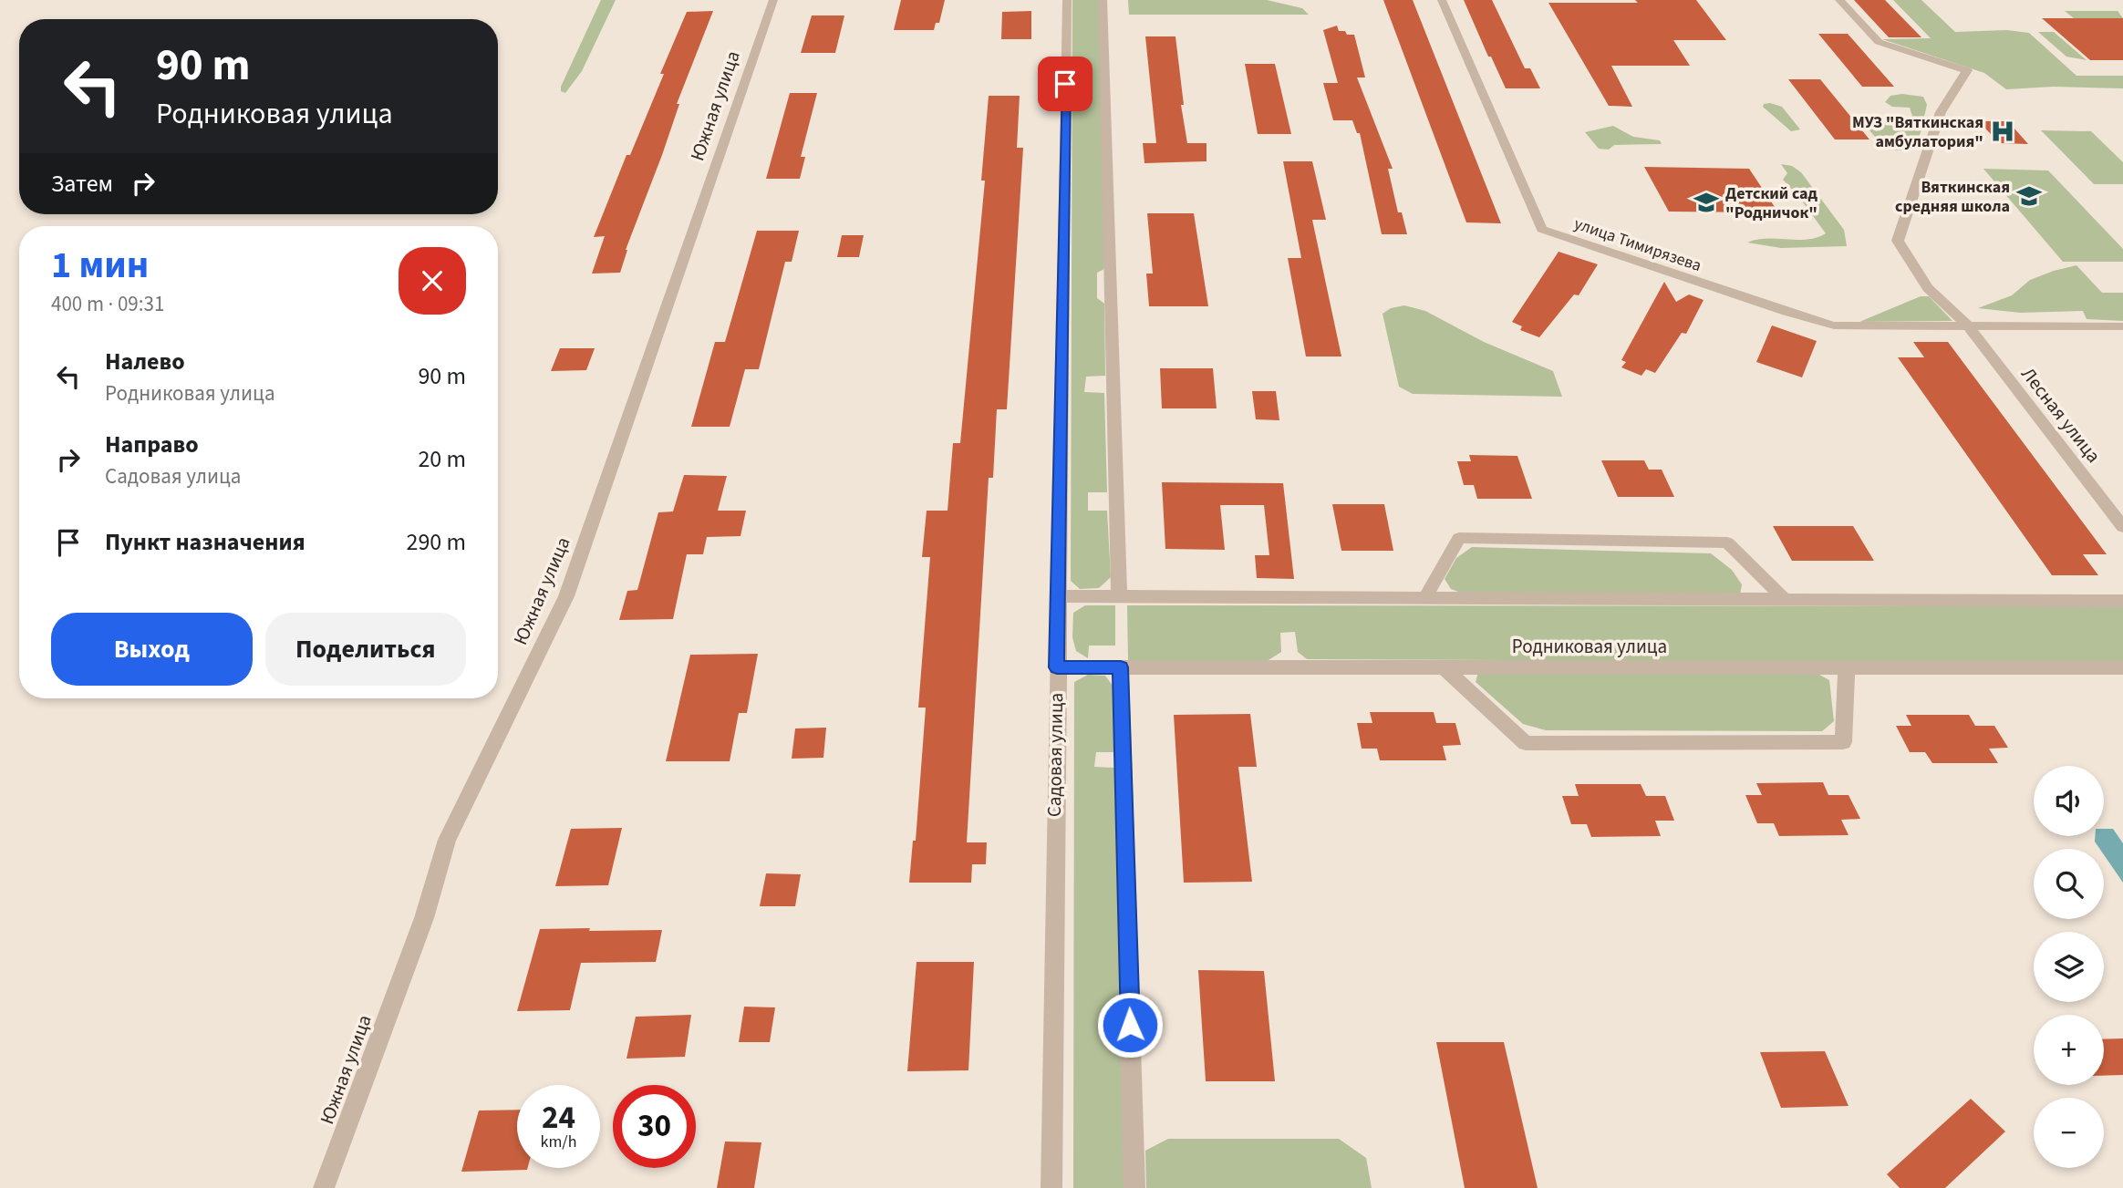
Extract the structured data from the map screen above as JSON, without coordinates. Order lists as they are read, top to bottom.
{
  "streets": {
    "street": [
      "Южная улица",
      "улица Тимирязева",
      "Лесная улица",
      "Родниковая улица",
      "Садовая улица"
    ]
  },
  "crossings": [
    ["улица Тимирязева", "Лесная улица"],
    ["Родниковая улица", "Садовая улица"]
  ],
  "places": {
    "hospital": ["МУЗ \"Вяткинская амбулатория\""],
    "school or university": ["Вяткинская средняя школа", "Детский сад \"Родничок\""]
  },
  "page": {
    "turn": ["90 m", "Родниковая улица"],
    "then": "Затем",
    "heading": ["1 мин", "400 m · 09:31"],
    "list": [
      {
        "name": "Налево",
        "note": "Родниковая улица",
        "value": "90 m"
      },
      {
        "name": "Направо",
        "note": "Садовая улица",
        "value": "20 m"
      },
      {
        "name": "Пункт назначения",
        "value": "290 m"
      }
    ],
    "buttons": ["Выход", "Поделиться"],
    "map_buttons": ["+", "−"],
    "speed": "24 km/h",
    "limit": "30"
  }
}
